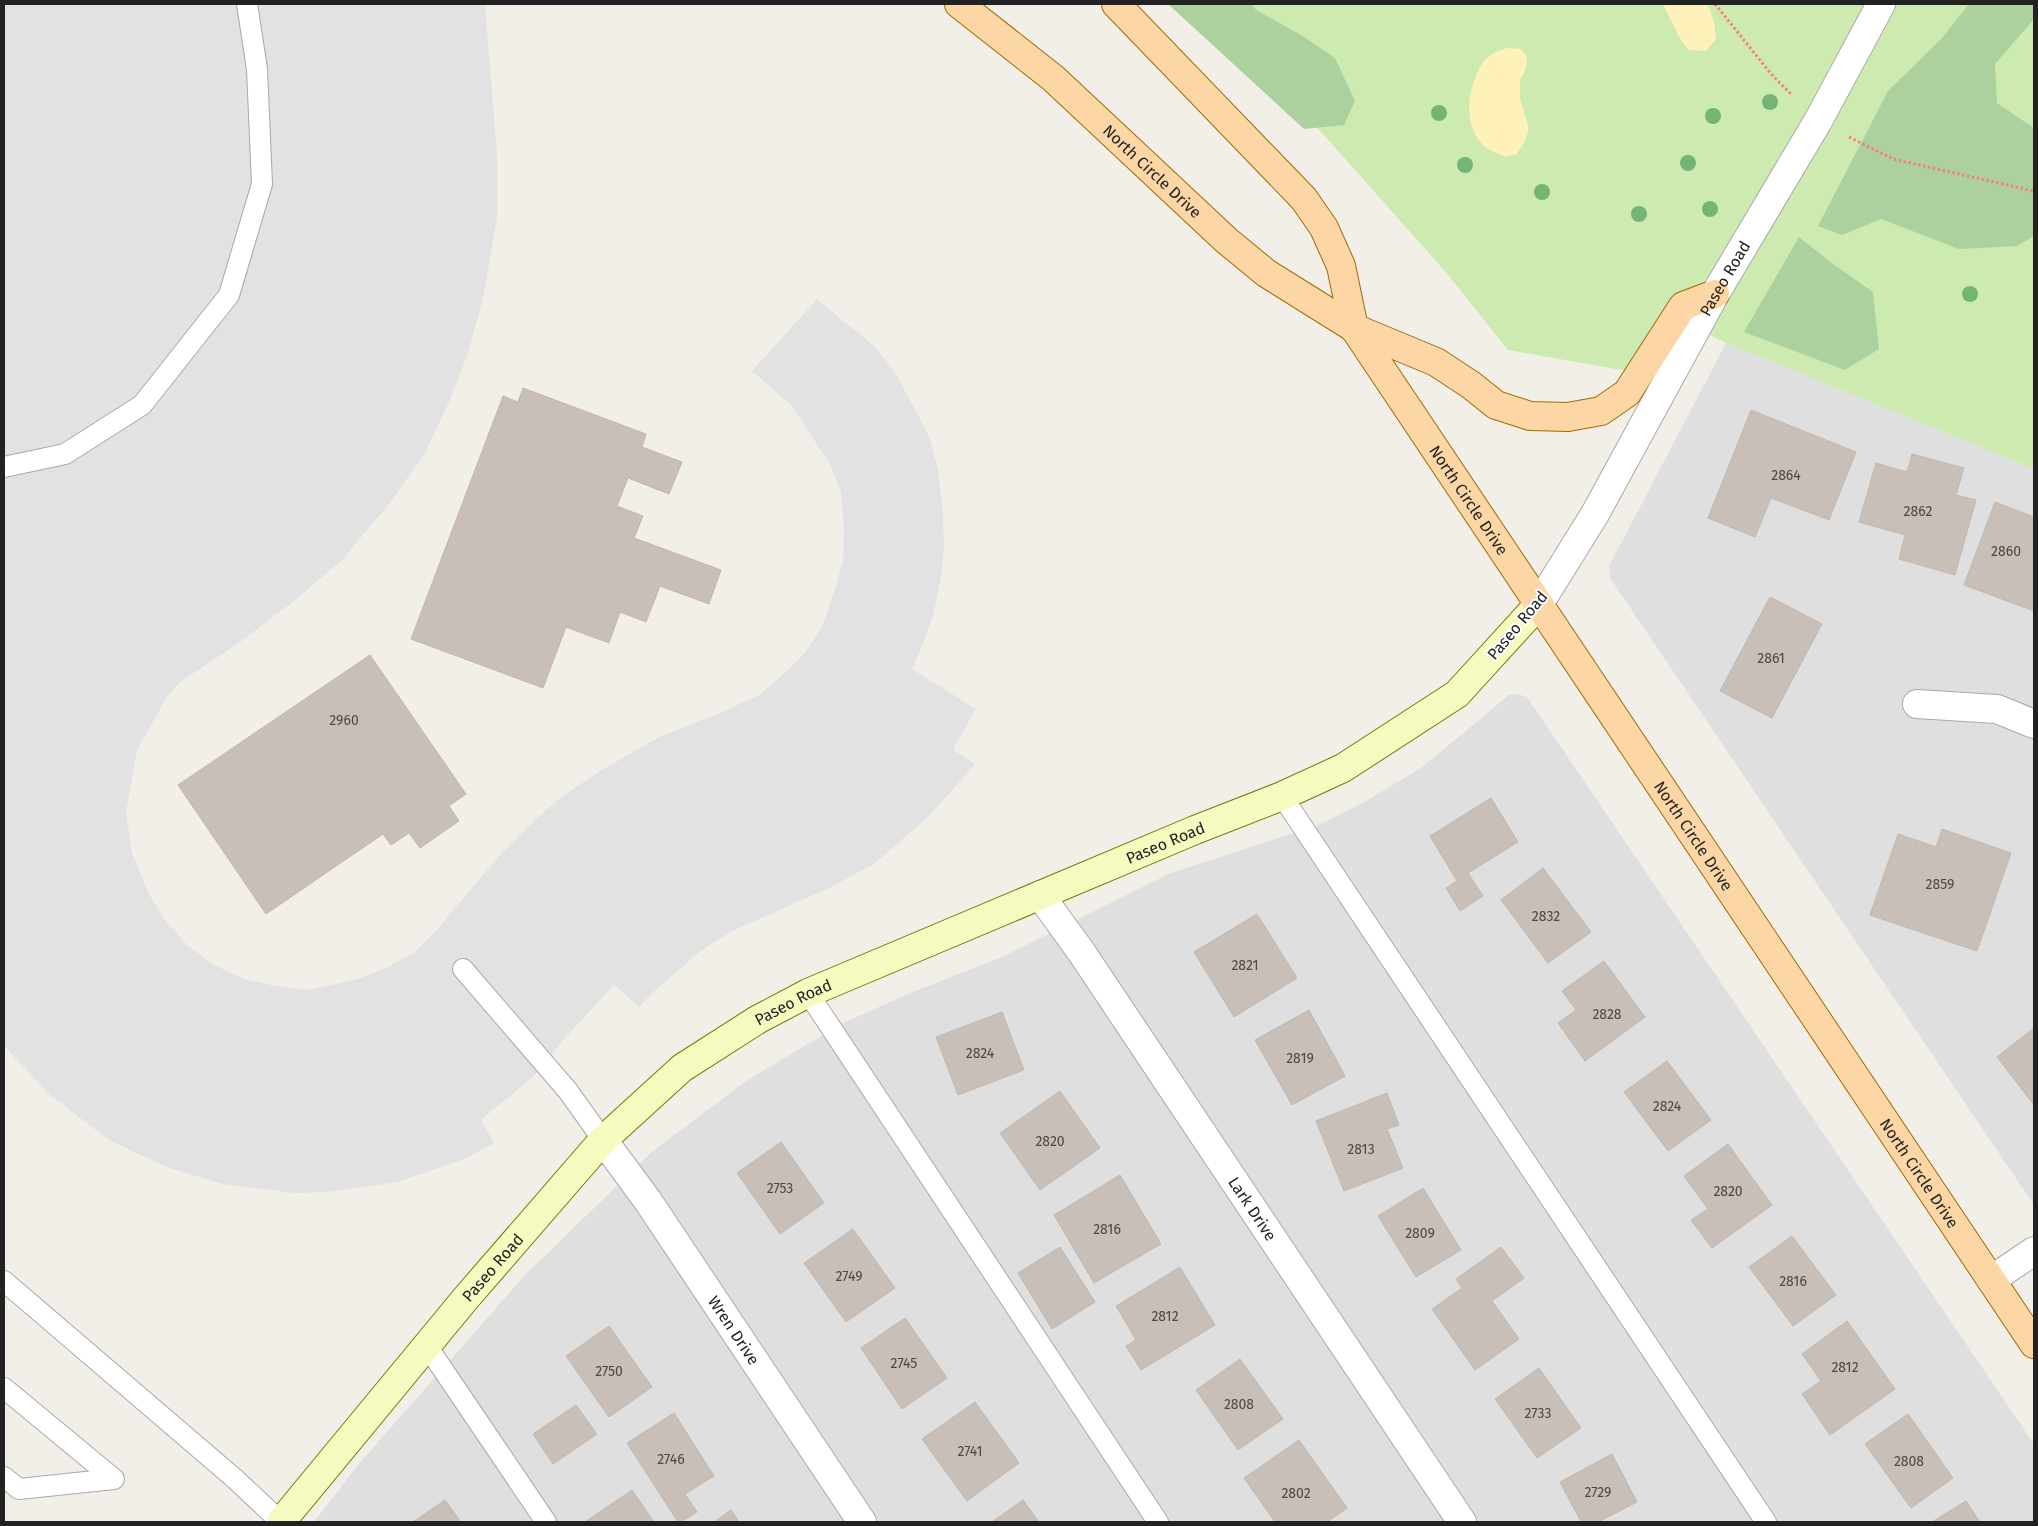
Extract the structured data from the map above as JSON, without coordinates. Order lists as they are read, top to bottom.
{
  "streets": {
    "main road": ["North Circle Drive"],
    "street": ["Paseo Road", "Lark Drive", "Wren Drive"]
  },
  "crossings": [
    ["North Circle Drive", "Paseo Road"],
    ["Paseo Road", "Lark Drive"],
    ["Paseo Road", "Wren Drive"]
  ],
  "house_numbers": [
    "2864",
    "2862",
    "2860",
    "2861",
    "2960",
    "2859",
    "2832",
    "2821",
    "2828",
    "2824",
    "2819",
    "2824",
    "2820",
    "2813",
    "2753",
    "2820",
    "2816",
    "2809",
    "2749",
    "2816",
    "2812",
    "2745",
    "2812",
    "2750",
    "2808",
    "2733",
    "2741",
    "2746",
    "2808",
    "2729",
    "2802"
  ]
}
